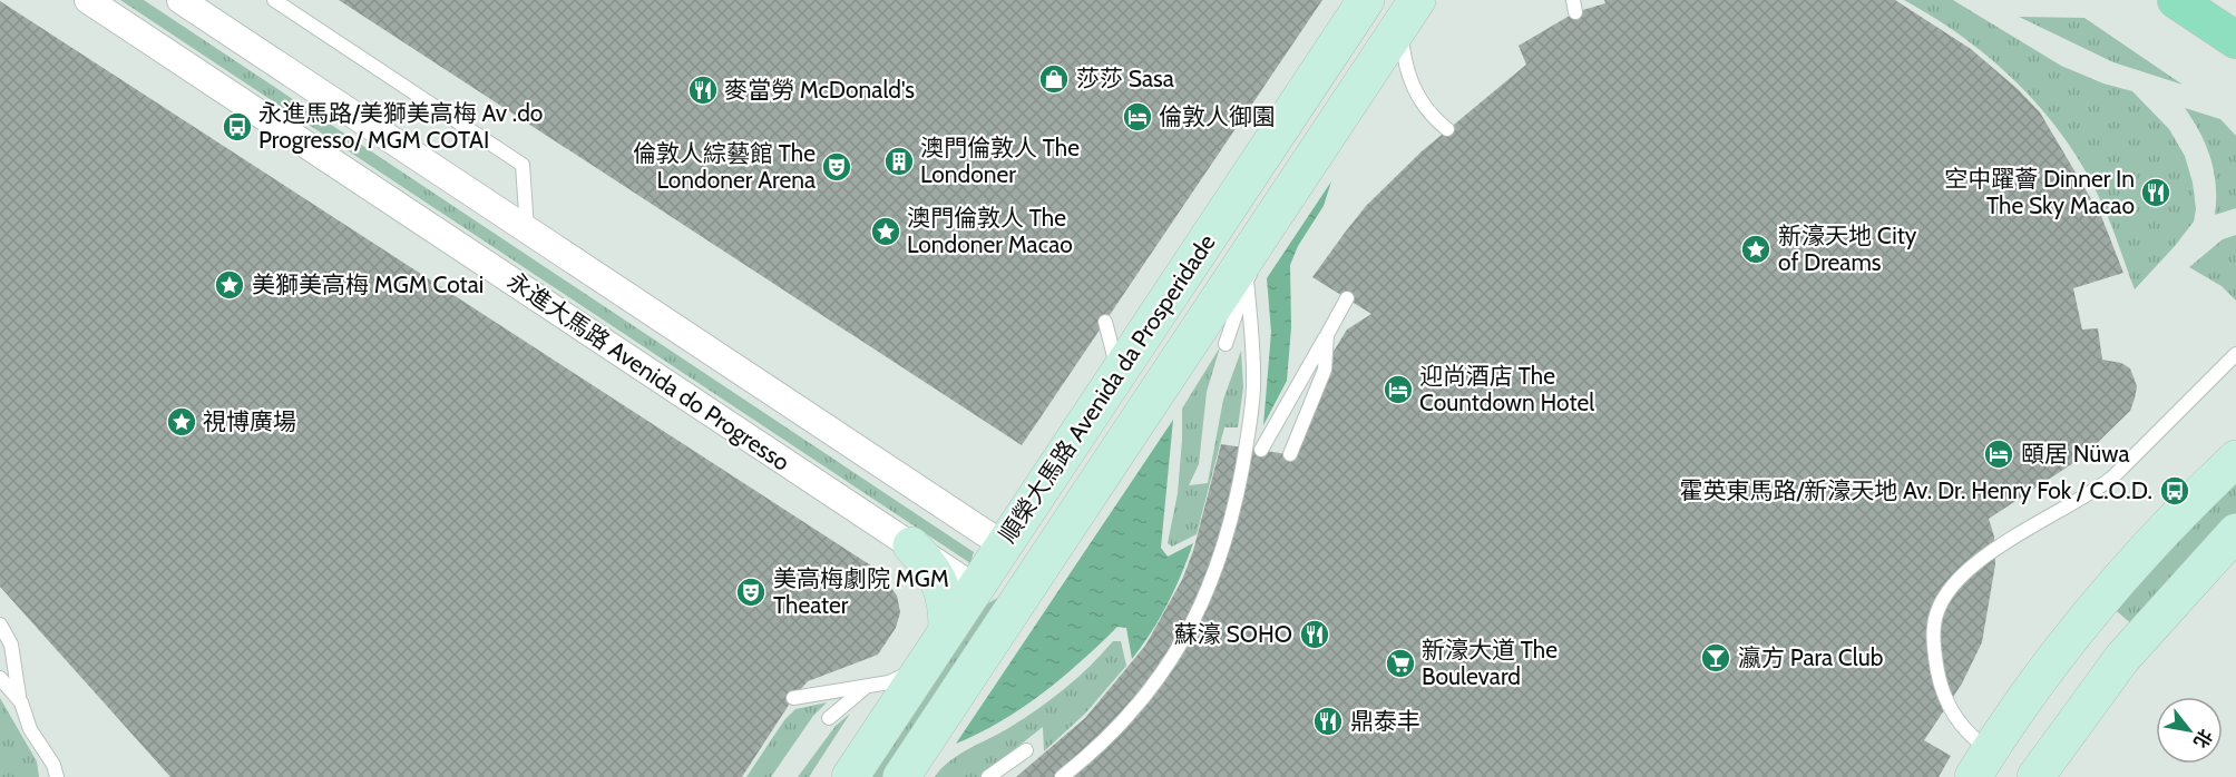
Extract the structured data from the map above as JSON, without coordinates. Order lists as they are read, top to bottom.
{
  "streets": {
    "street": ["永進大馬路 Avenida do Progresso", "順榮大馬路 Avenida da Prosperidade"]
  },
  "crossings": [
    ["永進大馬路 Avenida do Progresso", "順榮大馬路 Avenida da Prosperidade"]
  ],
  "places": {
    "shop": ["莎莎 Sasa"],
    "restaurant": [
      "麥當勞 McDonald's",
      "空中躍薈 Dinner In The Sky Macao",
      "蘇濠 SOHO",
      "鼎泰丰"
    ],
    "hotel": ["倫敦人御園", "迎尚酒店 The Countdown Hotel", "頤居 Nüwa"],
    "bus stop": ["永進馬路/美獅美高梅 Av .do Progresso/ MGM COTAI", "霍英東馬路/新濠天地 Av. Dr. Henry Fok / C.O.D."],
    "building": ["澳門倫敦人 The Londoner"],
    "theatre": ["倫敦人綜藝館 The Londoner Arena", "美高梅劇院 MGM Theater"],
    "place": [
      "澳門倫敦人 The Londoner Macao",
      "新濠天地 City of Dreams",
      "美獅美高梅 MGM Cotai",
      "視博廣場"
    ],
    "bar": ["瀛方 Para Club"],
    "supermarket": ["新濠大道 The Boulevard"]
  },
  "north": "bottom right"
}
